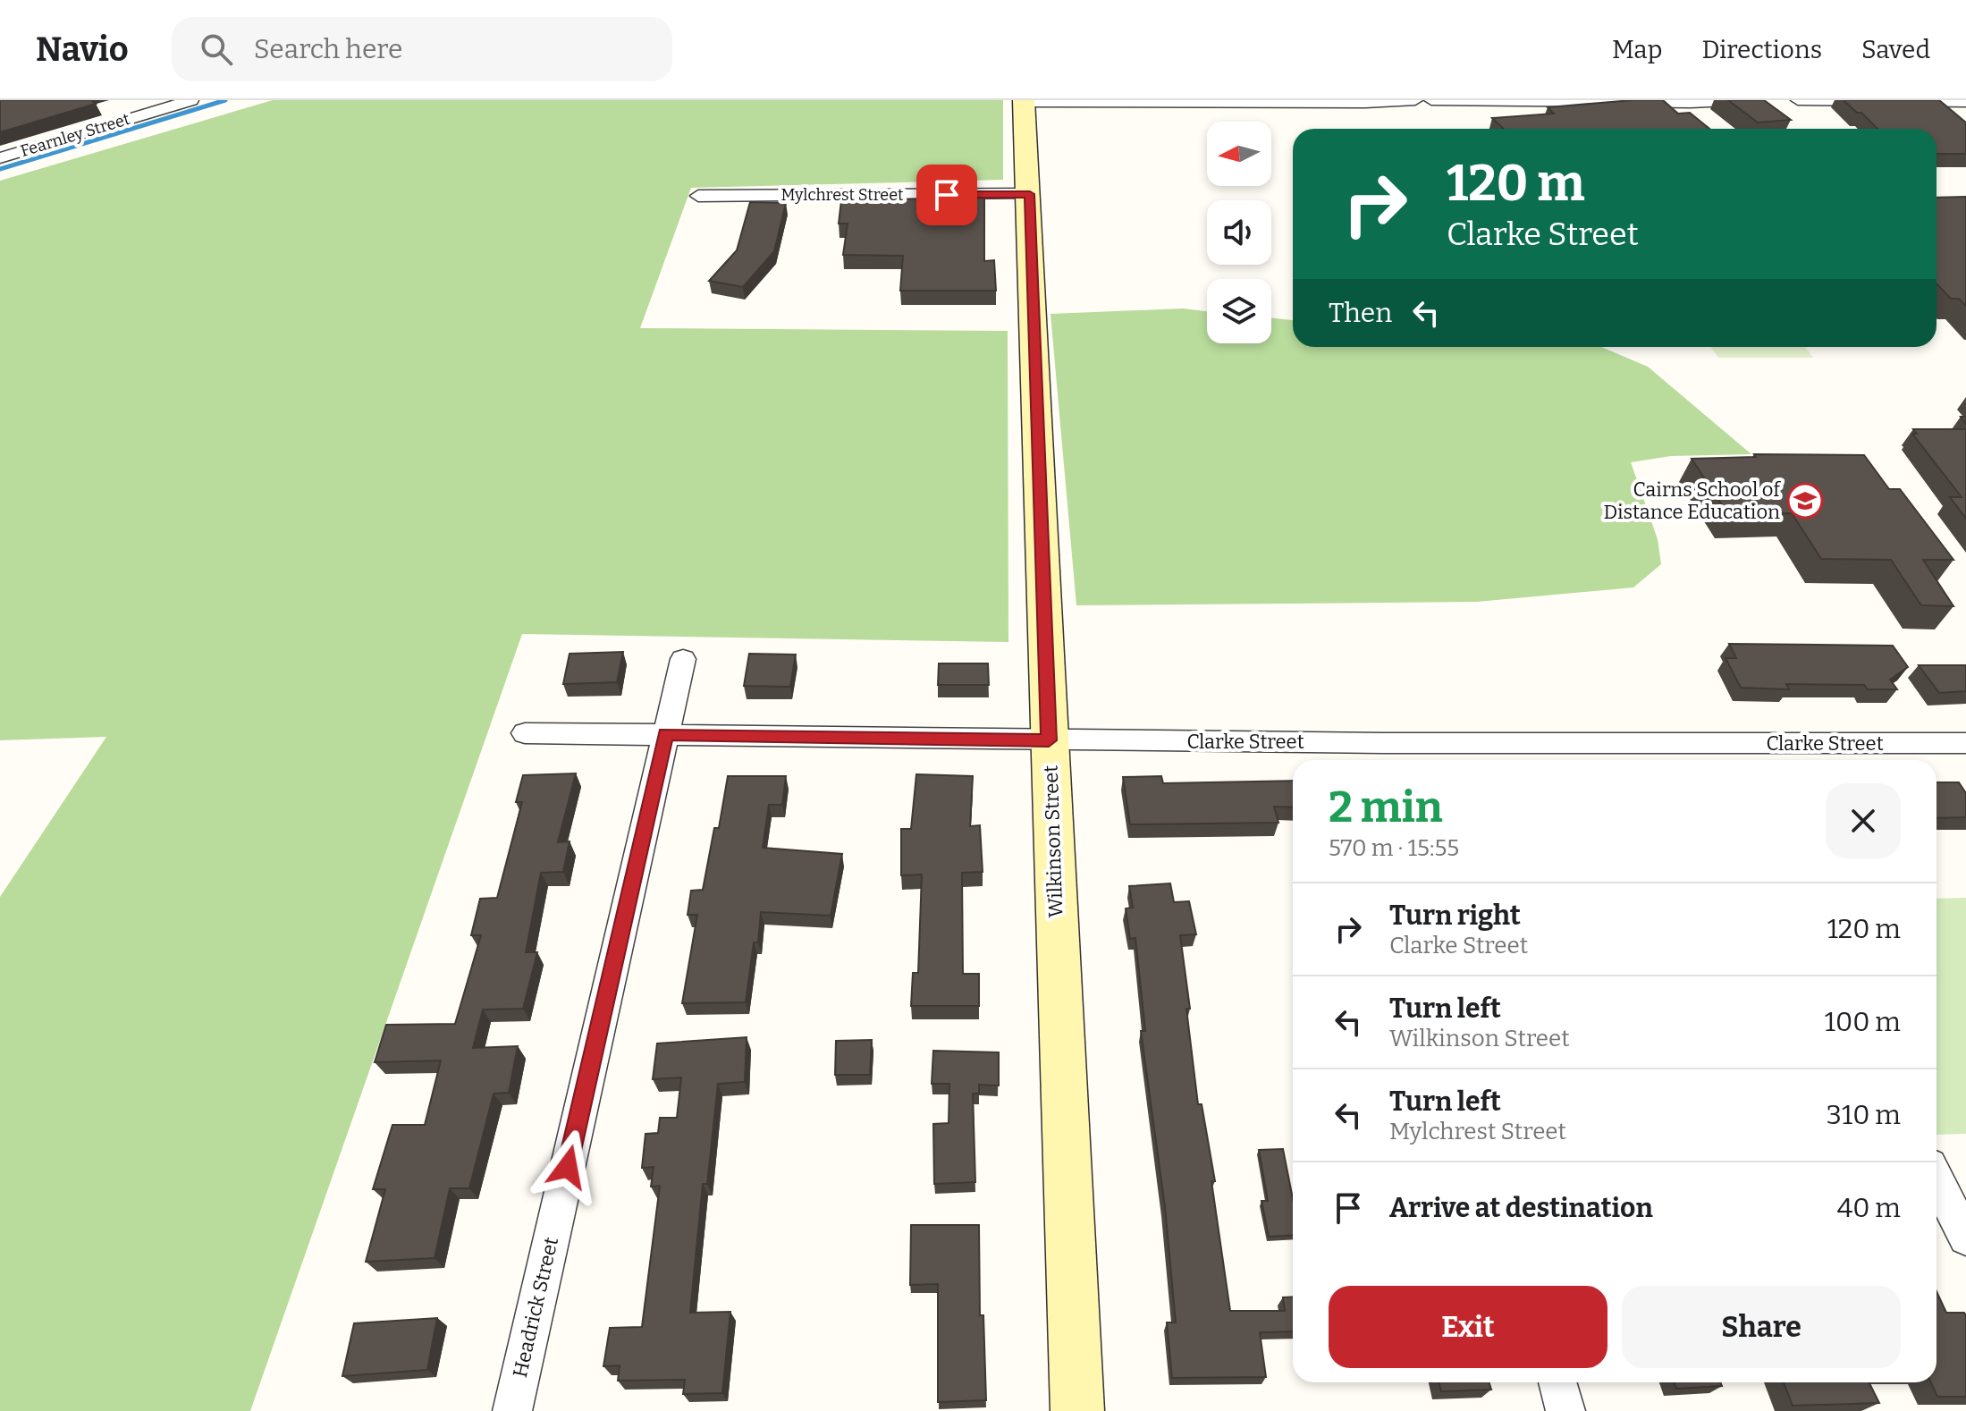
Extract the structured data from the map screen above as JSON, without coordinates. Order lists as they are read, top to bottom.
{
  "streets": {
    "street": [
      "Fearnley Street",
      "Mylchrest Street",
      "Clarke Street",
      "Wilkinson Street",
      "Headrick Street"
    ]
  },
  "crossings": [
    ["Mylchrest Street", "Wilkinson Street"],
    ["Clarke Street", "Wilkinson Street"],
    ["Clarke Street", "Headrick Street"]
  ],
  "places": {
    "school or university": ["Cairns School of Distance Education"]
  },
  "north": "left",
  "page": {
    "header": "Navio",
    "search": "Search here",
    "nav": ["Map", "Directions", "Saved"],
    "turn": ["120 m", "Clarke Street"],
    "then": "Then",
    "heading": ["2 min", "570 m · 15:55"],
    "list": [
      {
        "name": "Turn right",
        "note": "Clarke Street",
        "value": "120 m"
      },
      {
        "name": "Turn left",
        "note": "Wilkinson Street",
        "value": "100 m"
      },
      {
        "name": "Turn left",
        "note": "Mylchrest Street",
        "value": "310 m"
      },
      {
        "name": "Arrive at destination",
        "value": "40 m"
      }
    ],
    "buttons": ["Exit", "Share"]
  }
}
